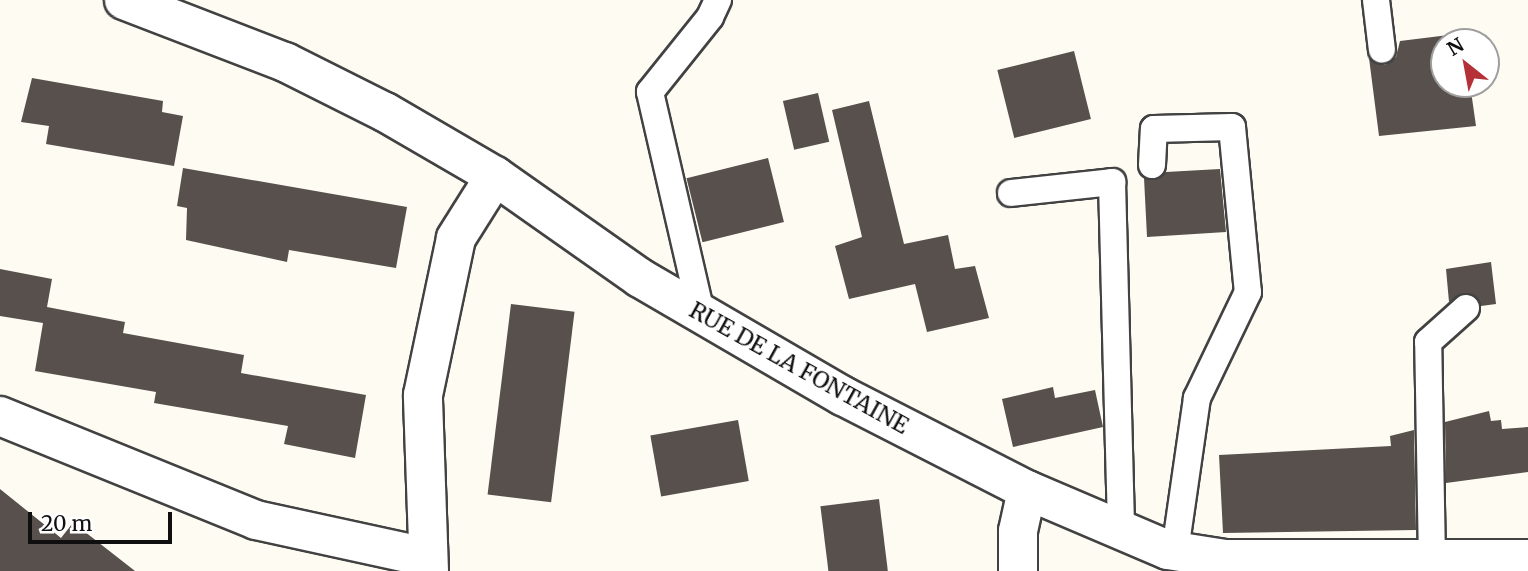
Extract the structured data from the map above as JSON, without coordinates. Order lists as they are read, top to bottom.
{
  "streets": {
    "street": ["RUE DE LA FONTAINE"]
  },
  "scale_bar": "20 m",
  "north": "top left"
}
